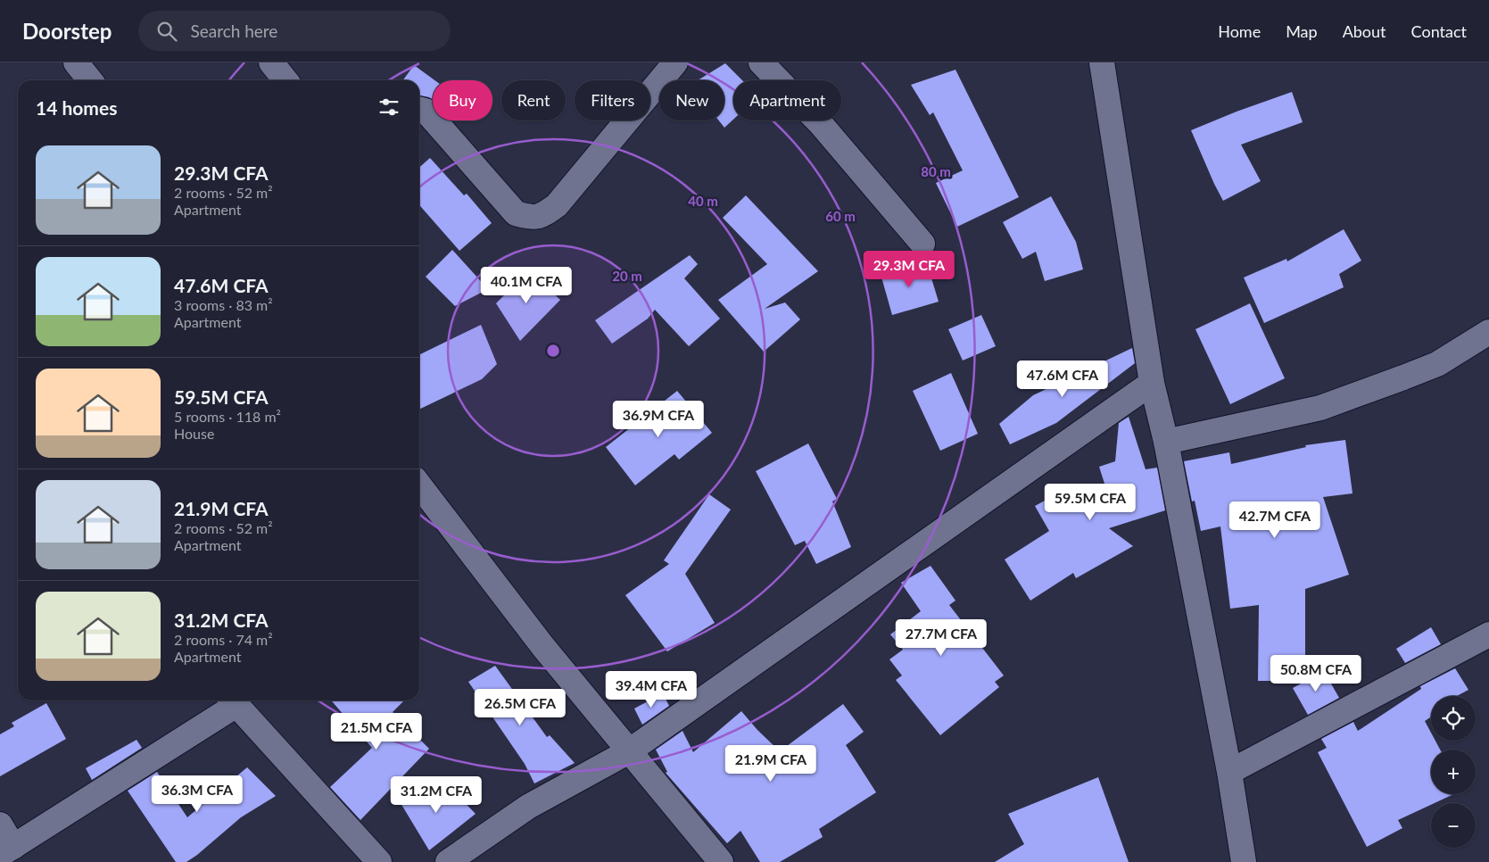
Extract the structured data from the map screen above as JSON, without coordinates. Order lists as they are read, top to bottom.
{
  "page": {
    "header": "Doorstep",
    "search": "Search here",
    "nav": [
      "Home",
      "Map",
      "About",
      "Contact"
    ],
    "chip": [
      "Buy",
      "Rent",
      "Filters",
      "New",
      "Apartment"
    ],
    "heading": "14 homes",
    "list": [
      {
        "name": "29.3M CFA",
        "note": "2 rooms · 52 m² · Apartment"
      },
      {
        "name": "47.6M CFA",
        "note": "3 rooms · 83 m² · Apartment"
      },
      {
        "name": "59.5M CFA",
        "note": "5 rooms · 118 m² · House"
      },
      {
        "name": "21.9M CFA",
        "note": "2 rooms · 52 m² · Apartment"
      },
      {
        "name": "31.2M CFA",
        "note": "2 rooms · 74 m² · Apartment"
      }
    ],
    "price": [
      "29.3M CFA",
      "40.1M CFA",
      "47.6M CFA",
      "36.9M CFA",
      "59.5M CFA",
      "42.7M CFA",
      "27.7M CFA",
      "50.8M CFA",
      "39.4M CFA",
      "26.5M CFA",
      "21.5M CFA",
      "21.9M CFA",
      "36.3M CFA",
      "31.2M CFA"
    ],
    "map_buttons": ["+", "−"]
  },
  "rings": [
    "80 m",
    "40 m",
    "60 m",
    "20 m"
  ]
}
